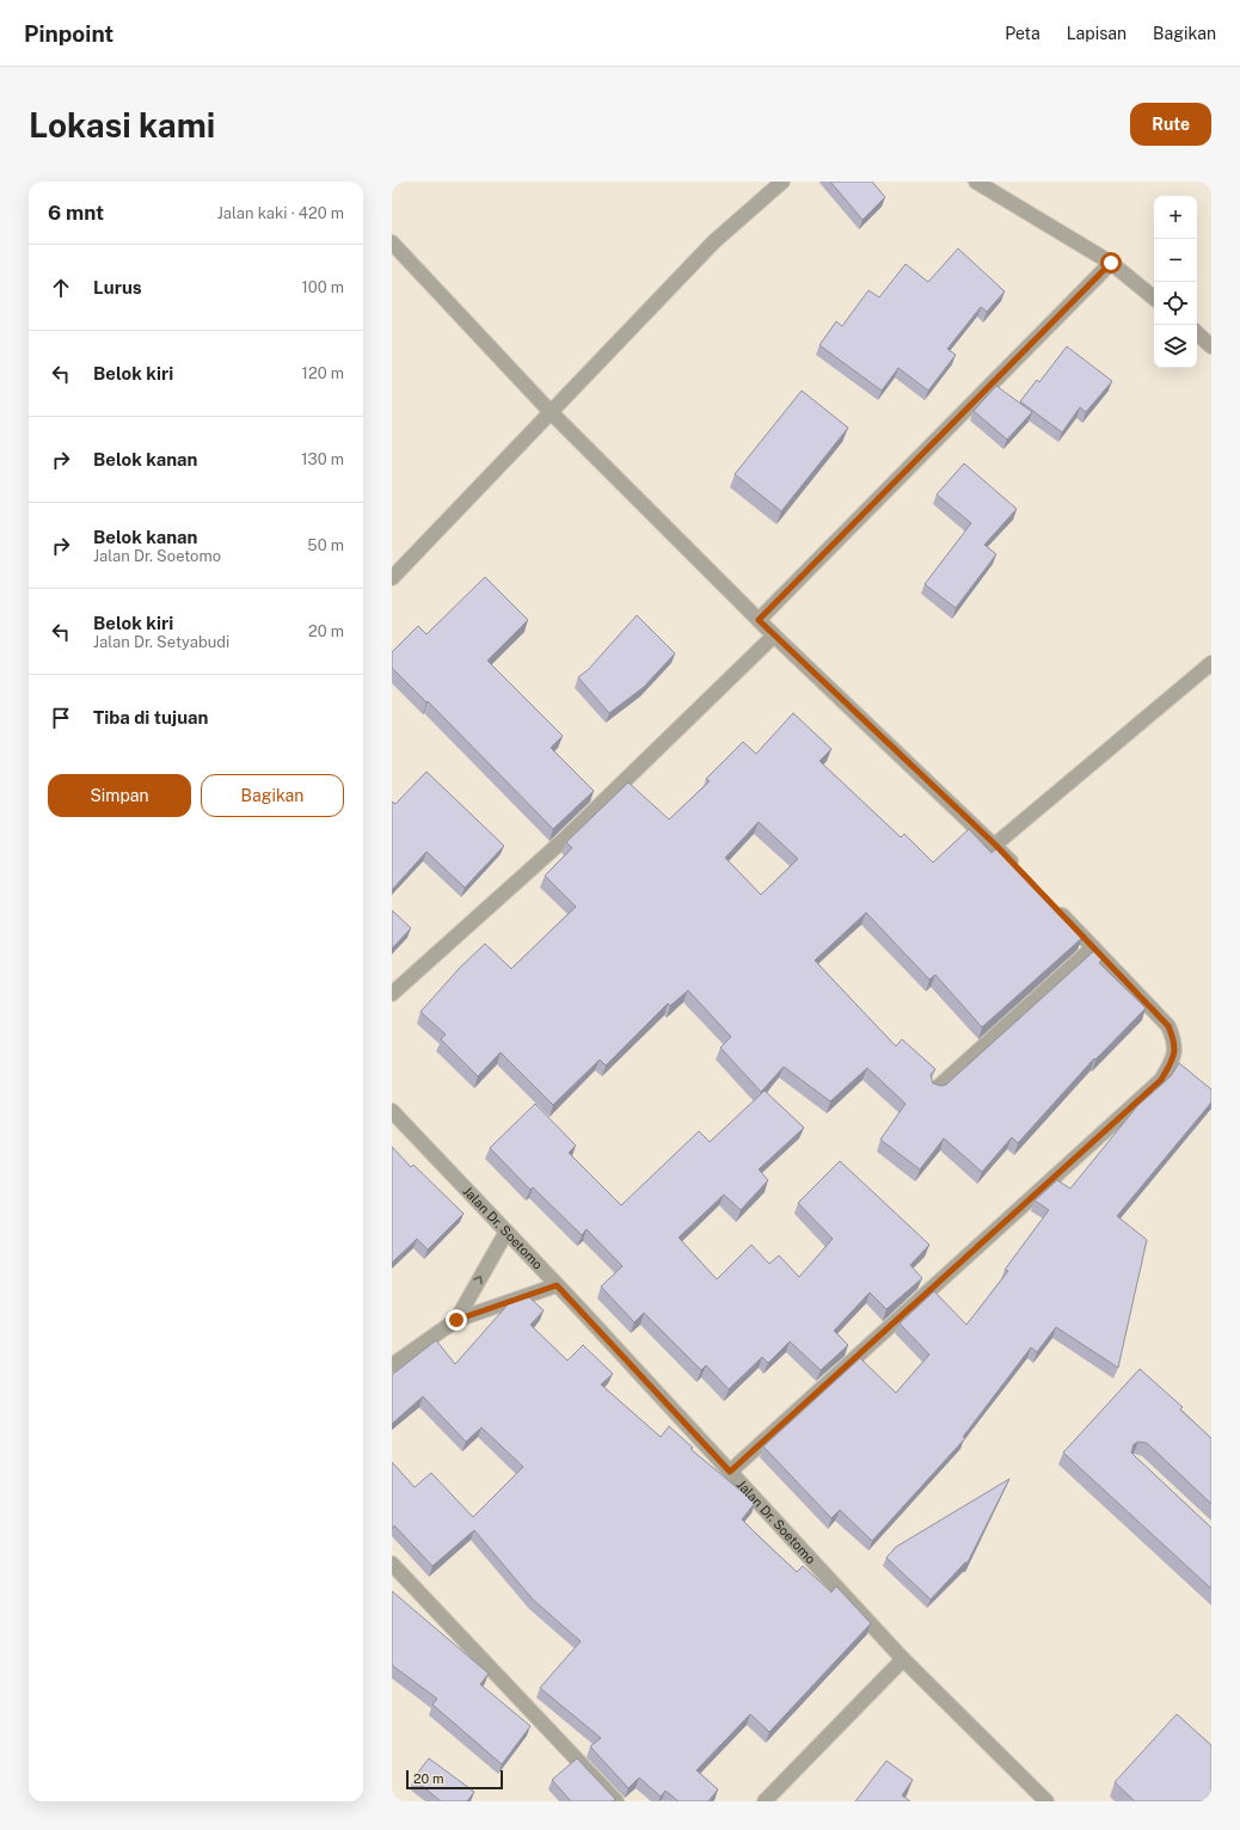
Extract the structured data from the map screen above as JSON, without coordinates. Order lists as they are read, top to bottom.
{
  "streets": {
    "street": ["Jalan Dr. Soetomo"]
  },
  "scale_bar": "20 m",
  "page": {
    "header": "Pinpoint",
    "nav": ["Peta", "Lapisan", "Bagikan"],
    "buttons": [
      "Rute",
      ["Simpan", "Bagikan"]
    ],
    "title": "Lokasi kami",
    "heading": ["6 mnt", "Jalan kaki · 420 m"],
    "map_buttons": ["+", "−"],
    "list": [
      ["Lurus", "100 m"],
      ["Belok kiri", "120 m"],
      ["Belok kanan", "130 m"],
      ["Belok kanan", "Jalan Dr. Soetomo", "50 m"],
      ["Belok kiri", "Jalan Dr. Setyabudi", "20 m"],
      "Tiba di tujuan"
    ],
    "scale": "20 m"
  }
}
